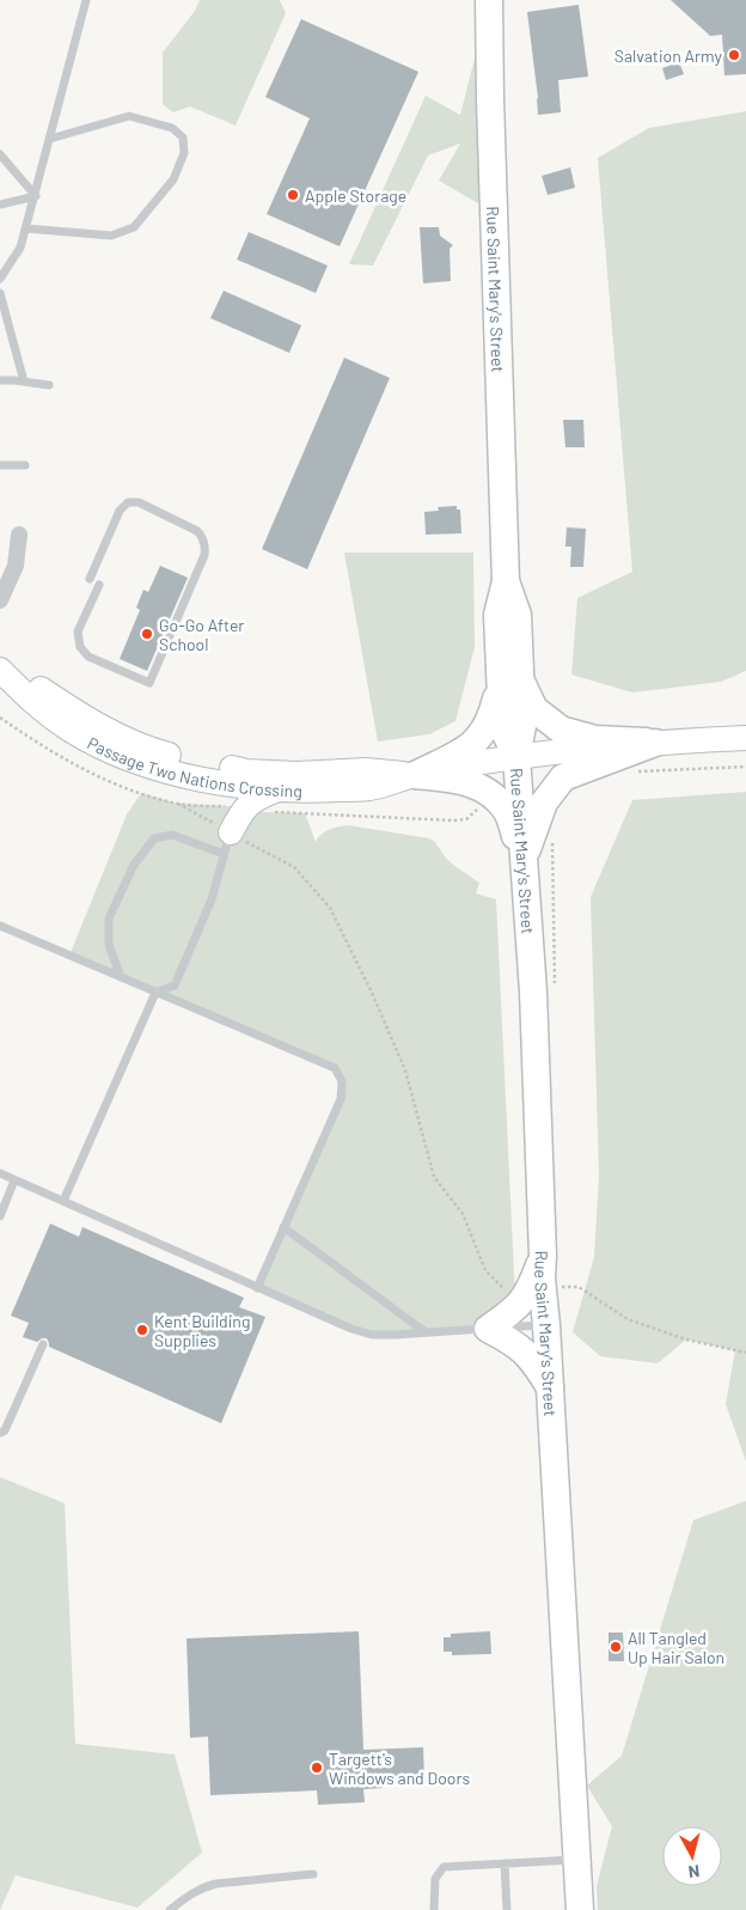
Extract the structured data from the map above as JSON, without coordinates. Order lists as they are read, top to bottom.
{
  "streets": {
    "main road": ["Rue Saint Mary's Street", "Passage Two Nations Crossing"]
  },
  "crossings": [
    ["Rue Saint Mary's Street", "Passage Two Nations Crossing"]
  ],
  "places": [
    "Salvation Army",
    "Apple Storage",
    "Go-Go After School",
    "Kent Building Supplies",
    "All Tangled Up Hair Salon",
    "Targett's Windows and Doors"
  ],
  "north": "bottom"
}
